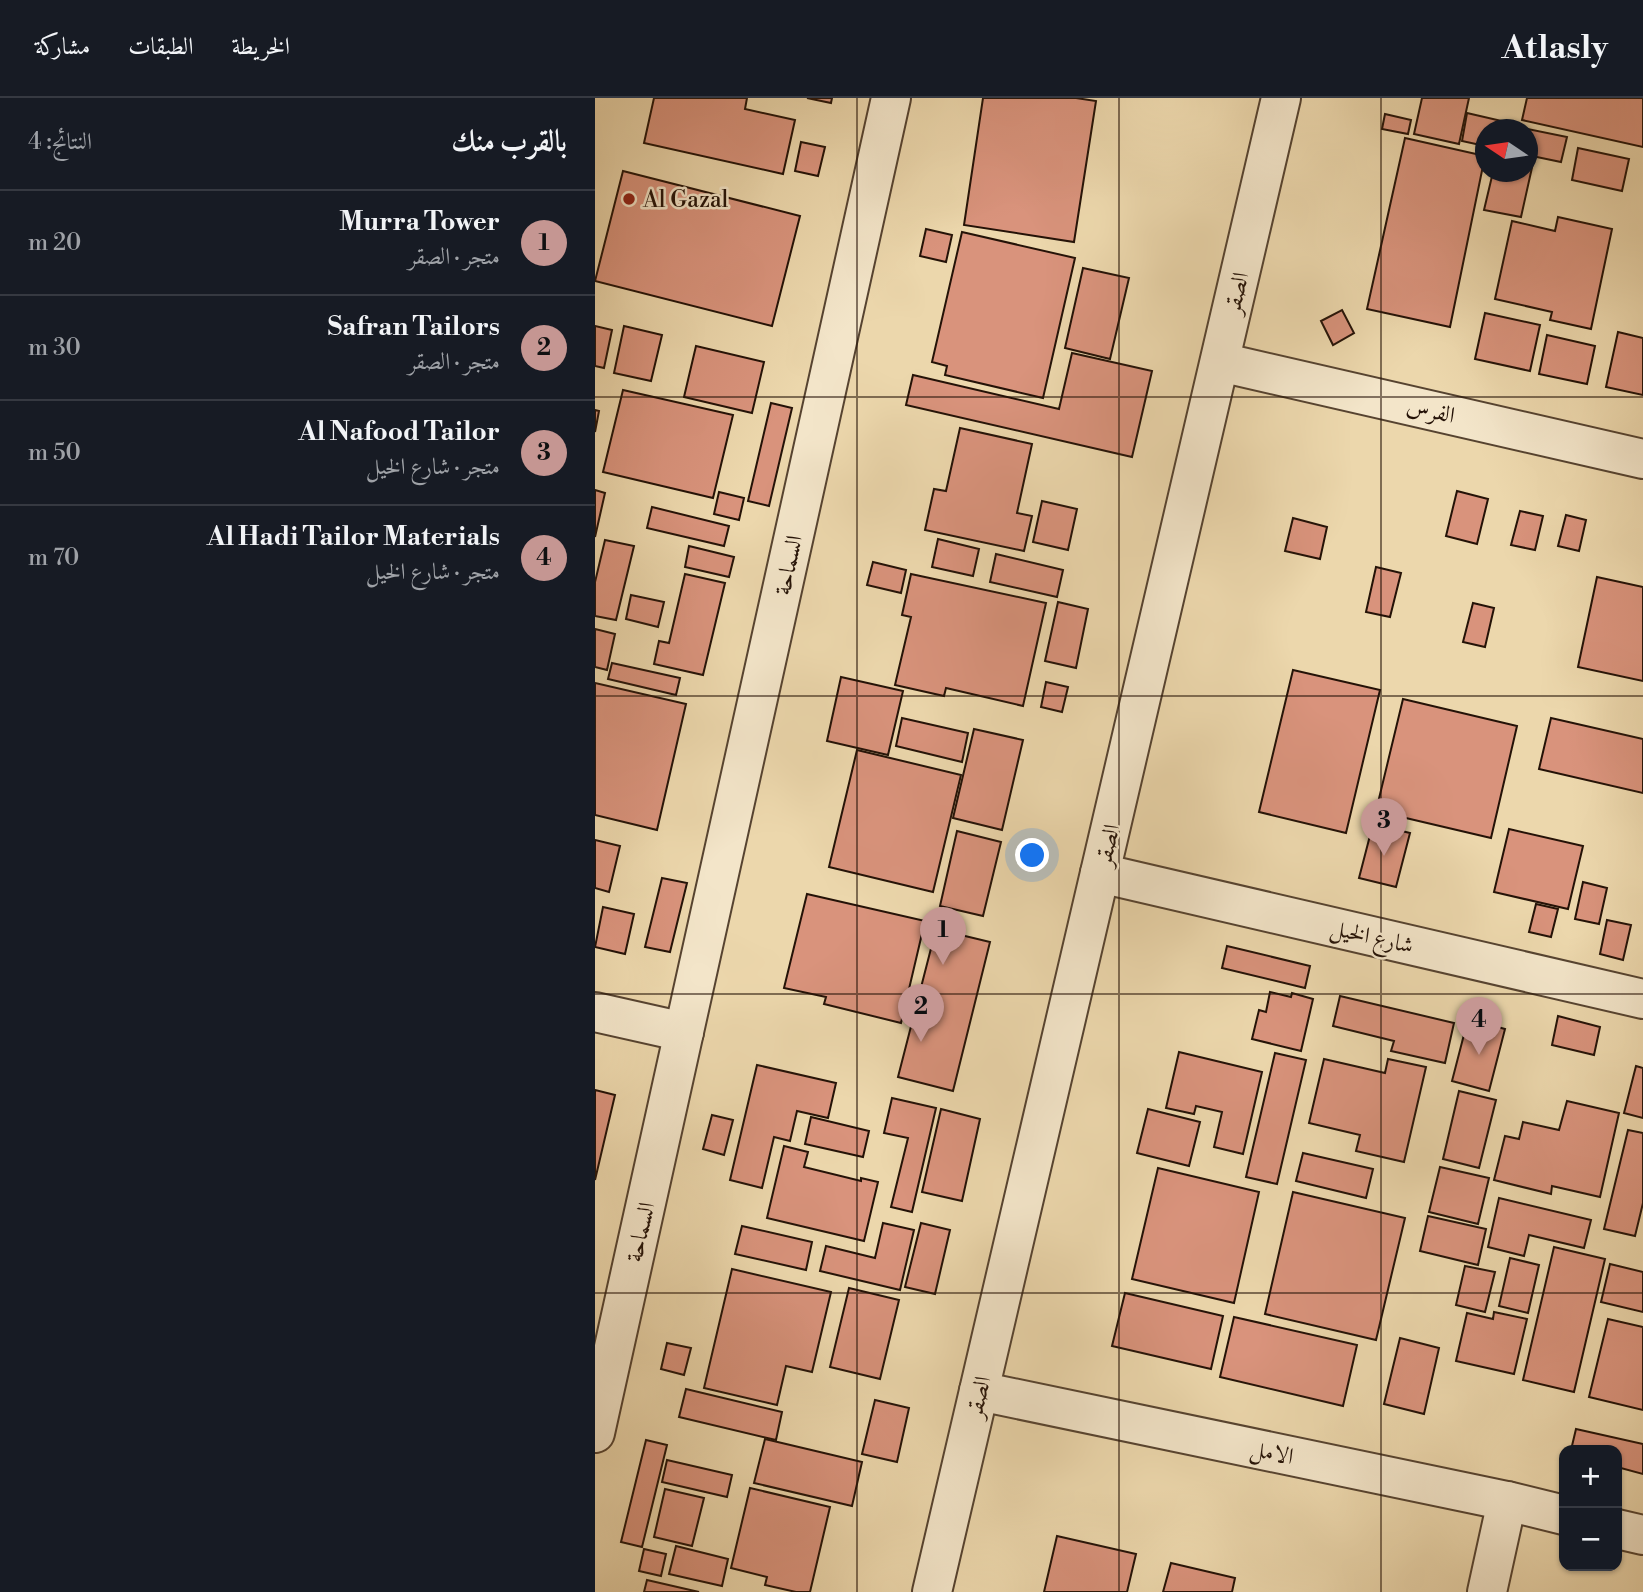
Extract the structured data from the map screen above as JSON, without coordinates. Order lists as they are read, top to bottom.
{
  "streets": {
    "street": [
      "الصقر",
      "الفرس",
      "السماحة",
      "شارع الخيل",
      "الامل"
    ]
  },
  "crossings": [
    ["الصقر", "الفرس"],
    ["الصقر", "شارع الخيل"],
    ["الصقر", "الامل"]
  ],
  "places": ["Al Gazal"],
  "north": "left",
  "page": {
    "header": "Atlasly",
    "nav": ["الخريطة", "الطبقات", "مشاركة"],
    "heading": ["بالقرب منك", "النتائج: 4"],
    "list": [
      {
        "mark": "1",
        "name": "Murra Tower",
        "note": "متجر · الصقر",
        "value": "20 m"
      },
      {
        "mark": "2",
        "name": "Safran Tailors",
        "note": "متجر · الصقر",
        "value": "30 m"
      },
      {
        "mark": "3",
        "name": "Al Nafood Tailor",
        "note": "متجر · شارع الخيل",
        "value": "50 m"
      },
      {
        "mark": "4",
        "name": "Al Hadi Tailor Materials",
        "note": "متجر · شارع الخيل",
        "value": "70 m"
      }
    ],
    "pins": [
      "3",
      "1",
      "2",
      "4"
    ],
    "map_buttons": ["+", "−"]
  }
}
